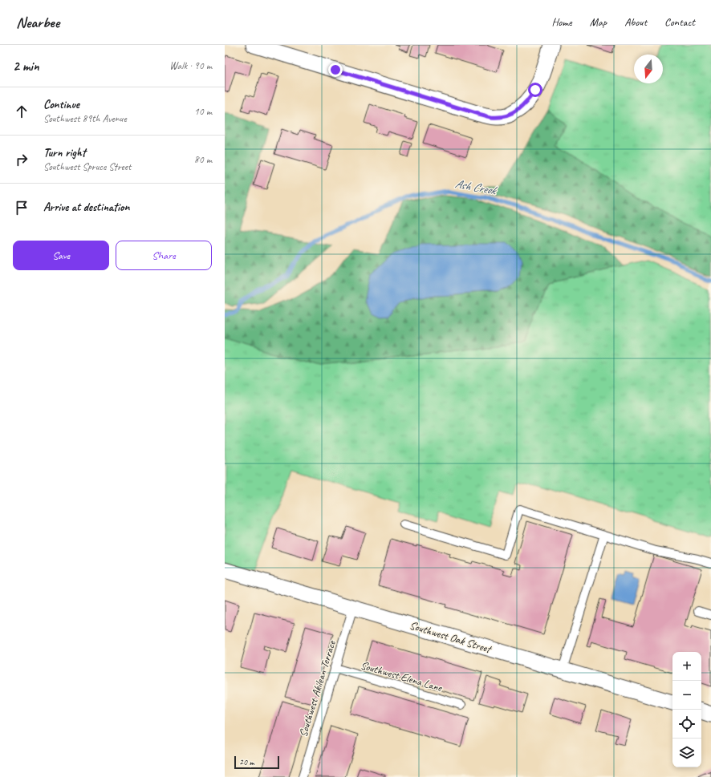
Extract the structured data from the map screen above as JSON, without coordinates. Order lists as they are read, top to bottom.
{
  "streets": {
    "street": ["Southwest Oak Street"],
    "lane": ["Southwest Elena Lane", "Southwest Akilean Terrace"]
  },
  "crossings": [
    ["Southwest Oak Street", "Southwest Akilean Terrace"],
    ["Southwest Elena Lane", "Southwest Akilean Terrace"]
  ],
  "water": ["Ash Creek"],
  "scale_bar": "20 m",
  "north": "bottom",
  "page": {
    "header": "Nearbee",
    "nav": [
      "Home",
      "Map",
      "About",
      "Contact"
    ],
    "heading": ["2 min", "Walk · 90 m"],
    "list": [
      ["Continue", "Southwest 89th Avenue", "10 m"],
      ["Turn right", "Southwest Spruce Street", "80 m"],
      "Arrive at destination"
    ],
    "buttons": ["Save", "Share"],
    "map_buttons": ["+", "−"],
    "scale": "20 m"
  }
}
